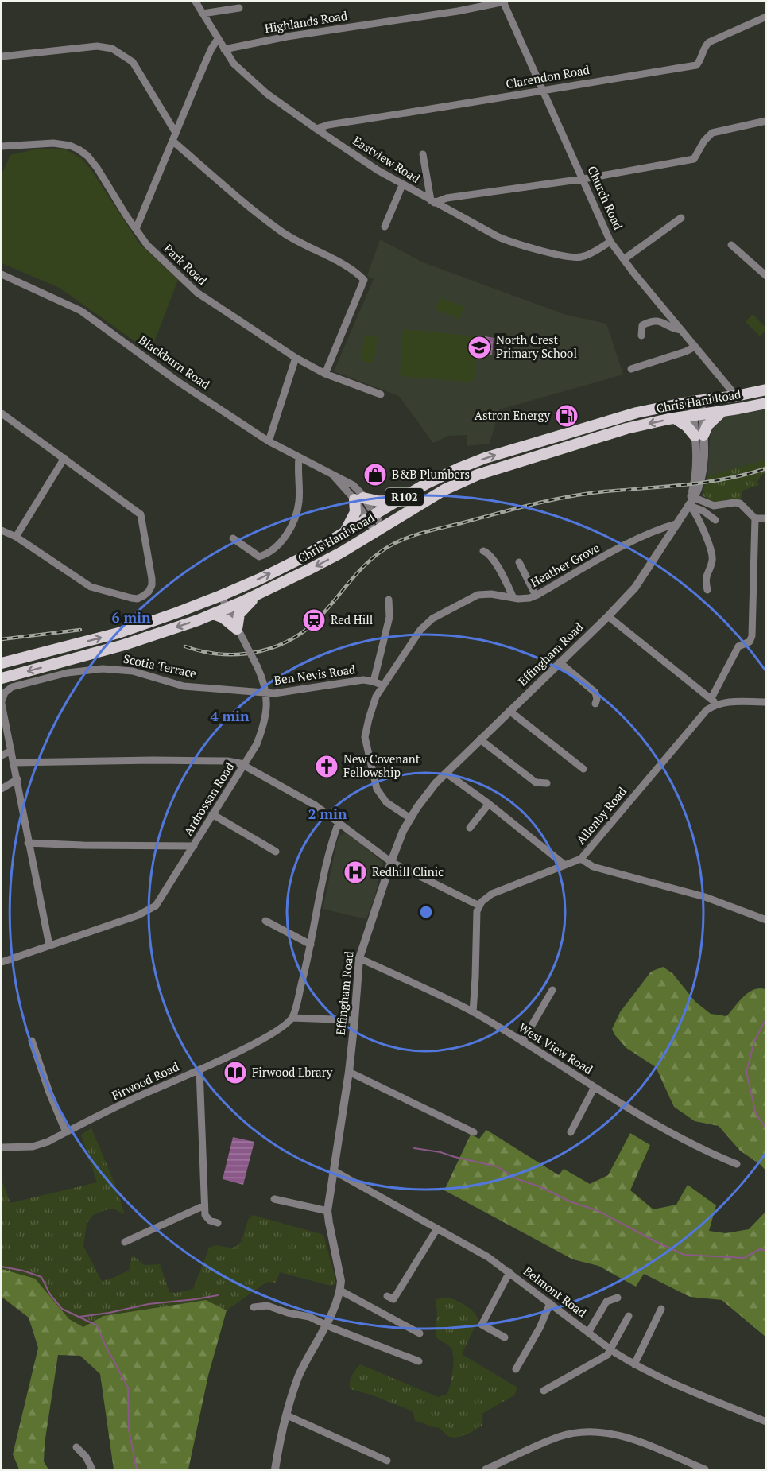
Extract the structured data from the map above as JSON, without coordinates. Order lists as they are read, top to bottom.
{
  "streets": {
    "main road": ["Chris Hani Road", "R102"],
    "street": [
      "Highlands Road",
      "Clarendon Road",
      "Eastview Road",
      "Church Road",
      "Park Road",
      "Blackburn Road",
      "Heather Grove",
      "Effingham Road",
      "Scotia Terrace",
      "Ben Nevis Road",
      "Ardrossan Road",
      "Allenby Road",
      "West View Road",
      "Firwood Road",
      "Belmont Road"
    ]
  },
  "crossings": [
    ["Highlands Road", "Eastview Road"],
    ["Highlands Road", "Church Road"],
    ["Clarendon Road", "Eastview Road"],
    ["Clarendon Road", "Church Road"],
    ["Eastview Road", "Church Road"],
    ["Church Road", "Chris Hani Road"],
    ["Blackburn Road", "Chris Hani Road"],
    ["Chris Hani Road", "Effingham Road"],
    ["Chris Hani Road", "Ardrossan Road"],
    ["Heather Grove", "Effingham Road"],
    ["Heather Grove", "Ben Nevis Road"],
    ["Effingham Road", "West View Road"],
    ["Effingham Road", "Belmont Road"],
    ["Scotia Terrace", "Ben Nevis Road"],
    ["Scotia Terrace", "Ardrossan Road"],
    ["Ben Nevis Road", "Ardrossan Road"]
  ],
  "places": {
    "school or university": ["North Crest Primary School"],
    "fuel station": ["Astron Energy"],
    "shop": ["B&B Plumbers"],
    "station": ["Red Hill"],
    "church": ["New Covenant Fellowship"],
    "hospital": ["Redhill Clinic"],
    "library": ["Firwood Lbrary"]
  },
  "rings": ["6 min", "4 min", "2 min"]
}
